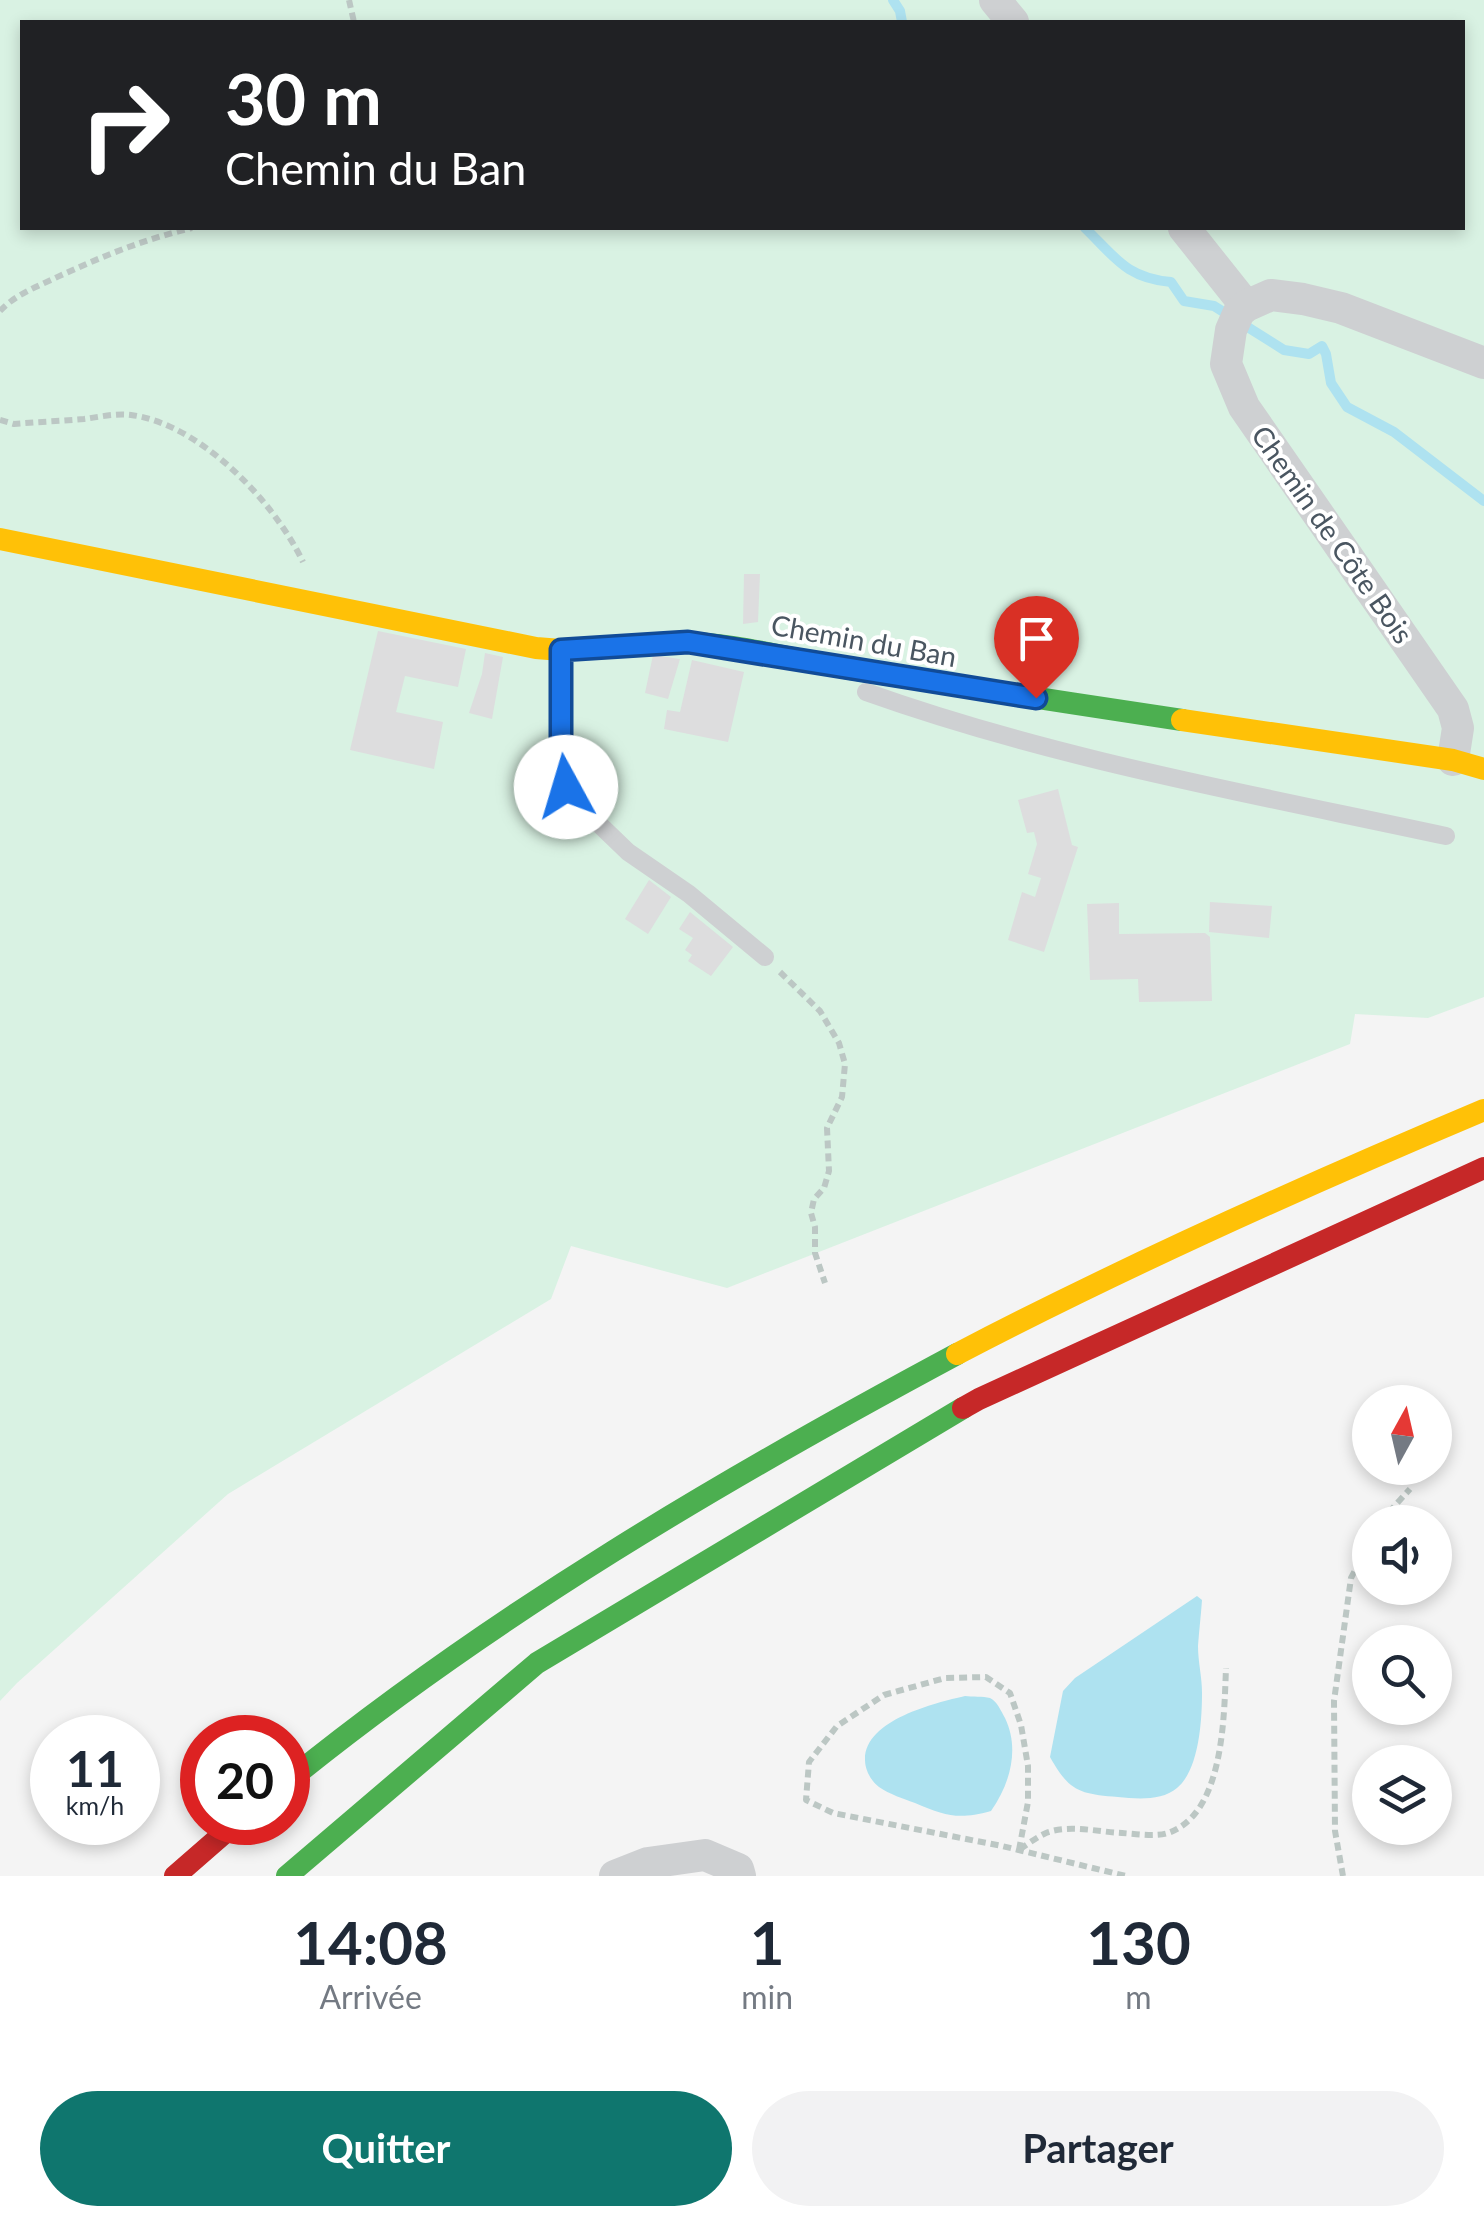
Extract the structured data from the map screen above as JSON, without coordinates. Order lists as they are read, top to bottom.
{
  "streets": {
    "main road": ["Chemin du Ban"],
    "street": ["Chemin de Côte Bois"]
  },
  "crossings": [
    ["Chemin de Côte Bois", "Chemin du Ban"]
  ],
  "north": "top",
  "page": {
    "turn": ["30 m", "Chemin du Ban"],
    "speed": "11 km/h",
    "limit": "20",
    "eta": [
      "14:08",
      "Arrivée",
      "1",
      "min",
      "130",
      "m"
    ],
    "buttons": ["Quitter", "Partager"]
  }
}
